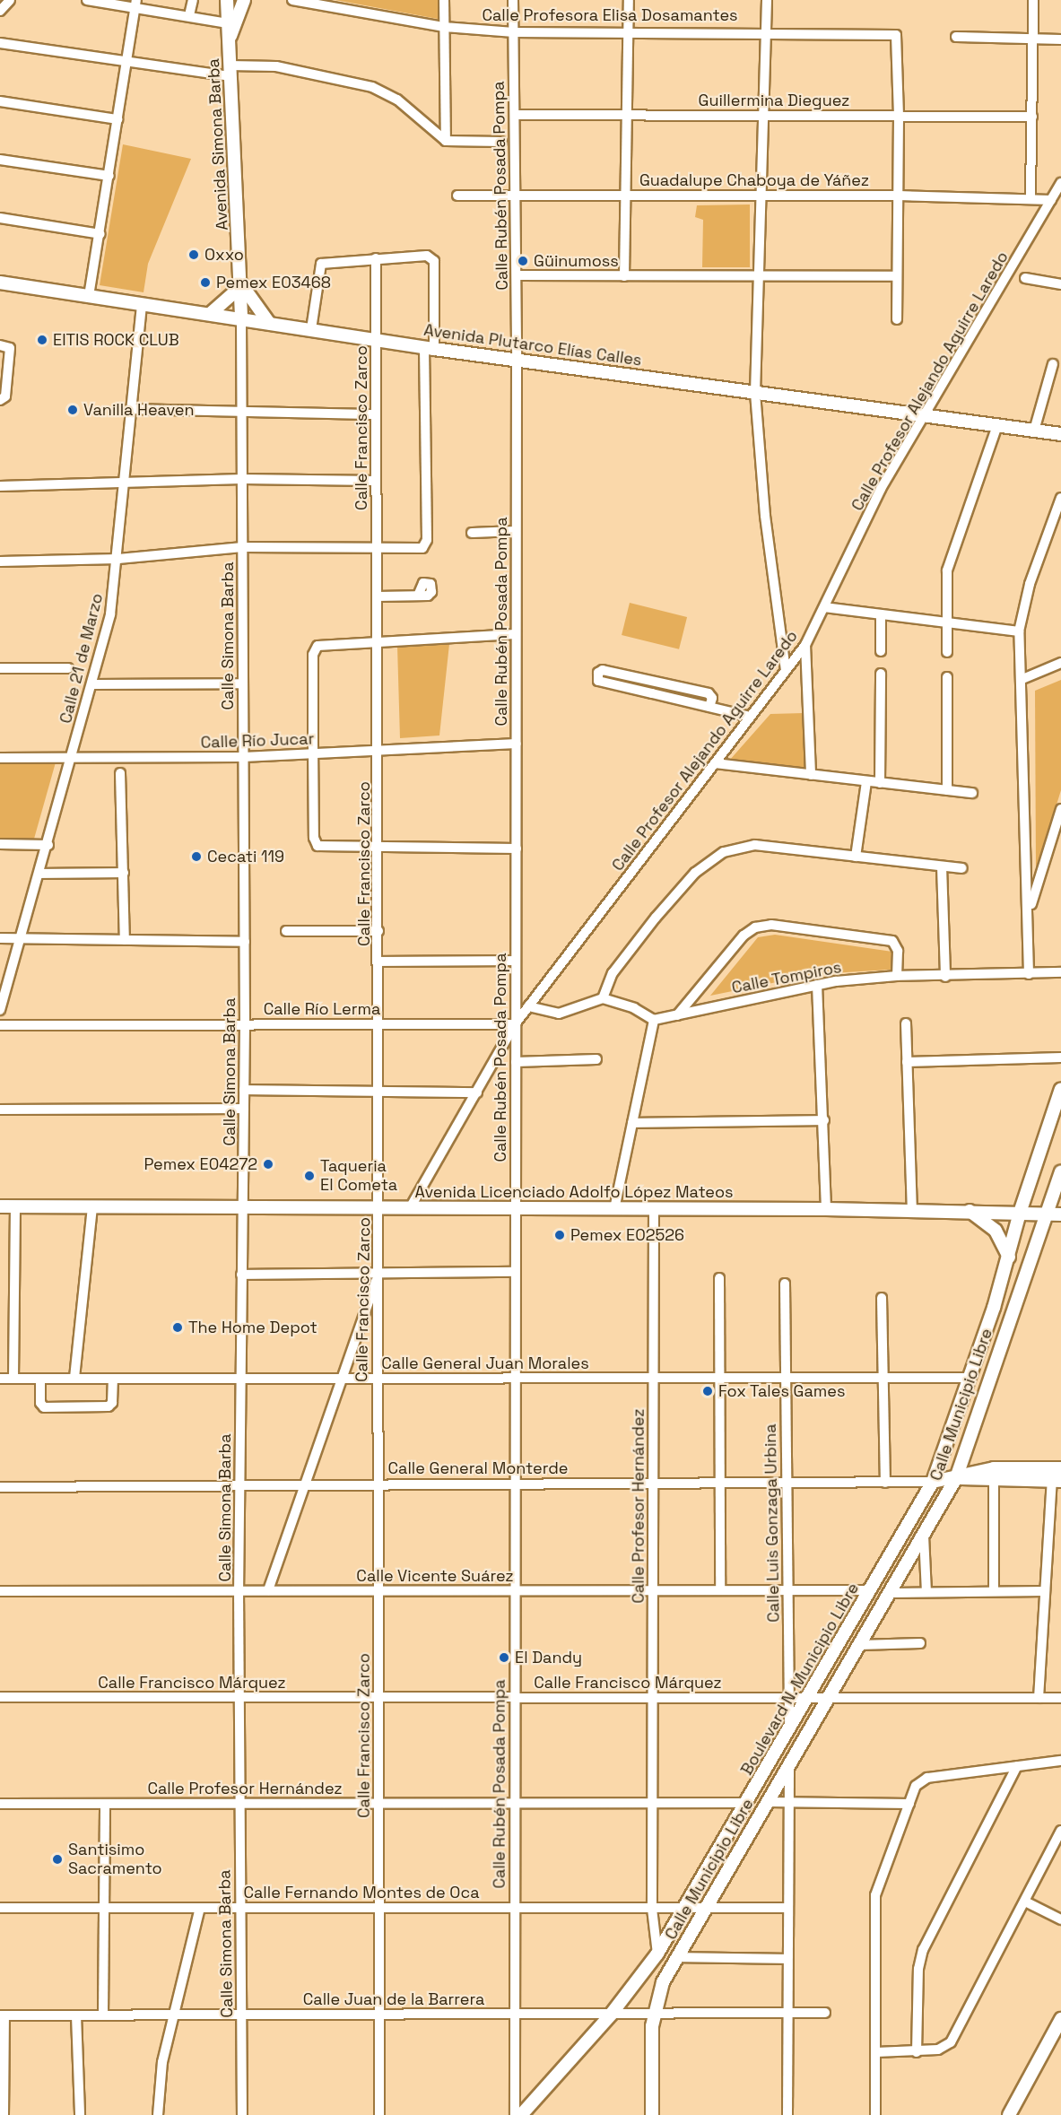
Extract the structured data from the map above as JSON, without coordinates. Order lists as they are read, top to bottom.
{
  "streets": {
    "main road": [
      "Avenida Simona Barba",
      "Avenida Plutarco Elías Calles",
      "Avenida Licenciado Adolfo López Mateos",
      "Calle Municipio Libre",
      "Calle General Monterde",
      "Boulevard N. Municipio Libre"
    ],
    "street": [
      "Calle Profesora Elisa Dosamantes",
      "Guillermina Dieguez",
      "Guadalupe Chaboya de Yáñez",
      "Calle Rubén Posada Pompa",
      "Calle Profesor Alejando Aguirre Laredo",
      "Calle Francisco Zarco",
      "Calle Simona Barba",
      "Calle 21 de Marzo",
      "Calle Río Jucar",
      "Calle Tompiros",
      "Calle Río Lerma",
      "Calle General Juan Morales",
      "Calle Profesor Hernández",
      "Calle Luis Gonzaga Urbina",
      "Calle Vicente Suárez",
      "Calle Francisco Márquez",
      "Calle Fernando Montes de Oca",
      "Calle Juan de la Barrera"
    ]
  },
  "crossings": [
    ["Calle Profesora Elisa Dosamantes", "Guillermina Dieguez"],
    ["Calle Profesora Elisa Dosamantes", "Calle Rubén Posada Pompa"],
    ["Guillermina Dieguez", "Calle Rubén Posada Pompa"],
    ["Avenida Simona Barba", "Avenida Plutarco Elías Calles"],
    ["Avenida Simona Barba", "Calle Simona Barba"],
    ["Guadalupe Chaboya de Yáñez", "Calle Rubén Posada Pompa"],
    ["Guadalupe Chaboya de Yáñez", "Calle Profesor Alejando Aguirre Laredo"],
    ["Calle Rubén Posada Pompa", "Avenida Plutarco Elías Calles"],
    ["Calle Rubén Posada Pompa", "Calle Profesor Alejando Aguirre Laredo"],
    ["Calle Rubén Posada Pompa", "Calle Río Jucar"],
    ["Calle Rubén Posada Pompa", "Calle Río Lerma"],
    ["Calle Rubén Posada Pompa", "Avenida Licenciado Adolfo López Mateos"],
    ["Calle Rubén Posada Pompa", "Calle General Juan Morales"],
    ["Calle Rubén Posada Pompa", "Calle General Monterde"],
    ["Calle Rubén Posada Pompa", "Calle Profesor Hernández"],
    ["Calle Rubén Posada Pompa", "Calle Vicente Suárez"],
    ["Calle Rubén Posada Pompa", "Calle Francisco Márquez"],
    ["Calle Rubén Posada Pompa", "Calle Fernando Montes de Oca"],
    ["Calle Rubén Posada Pompa", "Calle Juan de la Barrera"],
    ["Avenida Plutarco Elías Calles", "Calle Profesor Alejando Aguirre Laredo"],
    ["Avenida Plutarco Elías Calles", "Calle Francisco Zarco"],
    ["Avenida Plutarco Elías Calles", "Calle Simona Barba"],
    ["Avenida Plutarco Elías Calles", "Calle 21 de Marzo"],
    ["Calle Profesor Alejando Aguirre Laredo", "Calle Río Lerma"],
    ["Calle Profesor Alejando Aguirre Laredo", "Avenida Licenciado Adolfo López Mateos"],
    ["Calle Francisco Zarco", "Calle Río Jucar"],
    ["Calle Francisco Zarco", "Calle Río Lerma"],
    ["Calle Francisco Zarco", "Avenida Licenciado Adolfo López Mateos"],
    ["Calle Francisco Zarco", "Calle General Juan Morales"],
    ["Calle Francisco Zarco", "Calle General Monterde"],
    ["Calle Francisco Zarco", "Calle Profesor Hernández"],
    ["Calle Francisco Zarco", "Calle Vicente Suárez"],
    ["Calle Francisco Zarco", "Calle Francisco Márquez"],
    ["Calle Francisco Zarco", "Calle Fernando Montes de Oca"],
    ["Calle Francisco Zarco", "Calle Juan de la Barrera"],
    ["Calle Simona Barba", "Calle Río Jucar"],
    ["Calle Simona Barba", "Calle Río Lerma"],
    ["Calle Simona Barba", "Avenida Licenciado Adolfo López Mateos"],
    ["Calle Simona Barba", "Calle General Juan Morales"],
    ["Calle Simona Barba", "Calle General Monterde"],
    ["Calle Simona Barba", "Calle Profesor Hernández"],
    ["Calle Simona Barba", "Calle Vicente Suárez"],
    ["Calle Simona Barba", "Calle Francisco Márquez"],
    ["Calle Simona Barba", "Calle Fernando Montes de Oca"],
    ["Calle Simona Barba", "Calle Juan de la Barrera"],
    ["Calle 21 de Marzo", "Calle Río Jucar"],
    ["Avenida Licenciado Adolfo López Mateos", "Calle Municipio Libre"],
    ["Avenida Licenciado Adolfo López Mateos", "Calle Profesor Hernández"],
    ["Avenida Licenciado Adolfo López Mateos", "Boulevard N. Municipio Libre"],
    ["Calle General Juan Morales", "Calle Profesor Hernández"],
    ["Calle General Juan Morales", "Calle Luis Gonzaga Urbina"],
    ["Calle General Juan Morales", "Boulevard N. Municipio Libre"],
    ["Calle Municipio Libre", "Calle General Monterde"],
    ["Calle Municipio Libre", "Calle Francisco Márquez"],
    ["Calle Municipio Libre", "Calle Fernando Montes de Oca"],
    ["Calle Municipio Libre", "Calle Juan de la Barrera"],
    ["Calle General Monterde", "Calle Profesor Hernández"],
    ["Calle General Monterde", "Calle Luis Gonzaga Urbina"],
    ["Calle General Monterde", "Boulevard N. Municipio Libre"],
    ["Calle Profesor Hernández", "Calle Vicente Suárez"],
    ["Calle Profesor Hernández", "Boulevard N. Municipio Libre"],
    ["Calle Profesor Hernández", "Calle Francisco Márquez"],
    ["Calle Profesor Hernández", "Calle Fernando Montes de Oca"],
    ["Calle Luis Gonzaga Urbina", "Calle Vicente Suárez"],
    ["Calle Luis Gonzaga Urbina", "Boulevard N. Municipio Libre"],
    ["Calle Luis Gonzaga Urbina", "Calle Francisco Márquez"],
    ["Calle Vicente Suárez", "Boulevard N. Municipio Libre"],
    ["Boulevard N. Municipio Libre", "Calle Francisco Márquez"],
    ["Boulevard N. Municipio Libre", "Calle Fernando Montes de Oca"],
    ["Boulevard N. Municipio Libre", "Calle Juan de la Barrera"]
  ],
  "places": [
    "Oxxo",
    "Güinumoss",
    "Pemex E03468",
    "EITIS ROCK CLUB",
    "Vanilla Heaven",
    "Cecati 119",
    "Pemex E04272",
    "Taqueria El Cometa",
    "Pemex E02526",
    "The Home Depot",
    "Fox Tales Games",
    "El Dandy",
    "Santisimo Sacramento"
  ]
}
